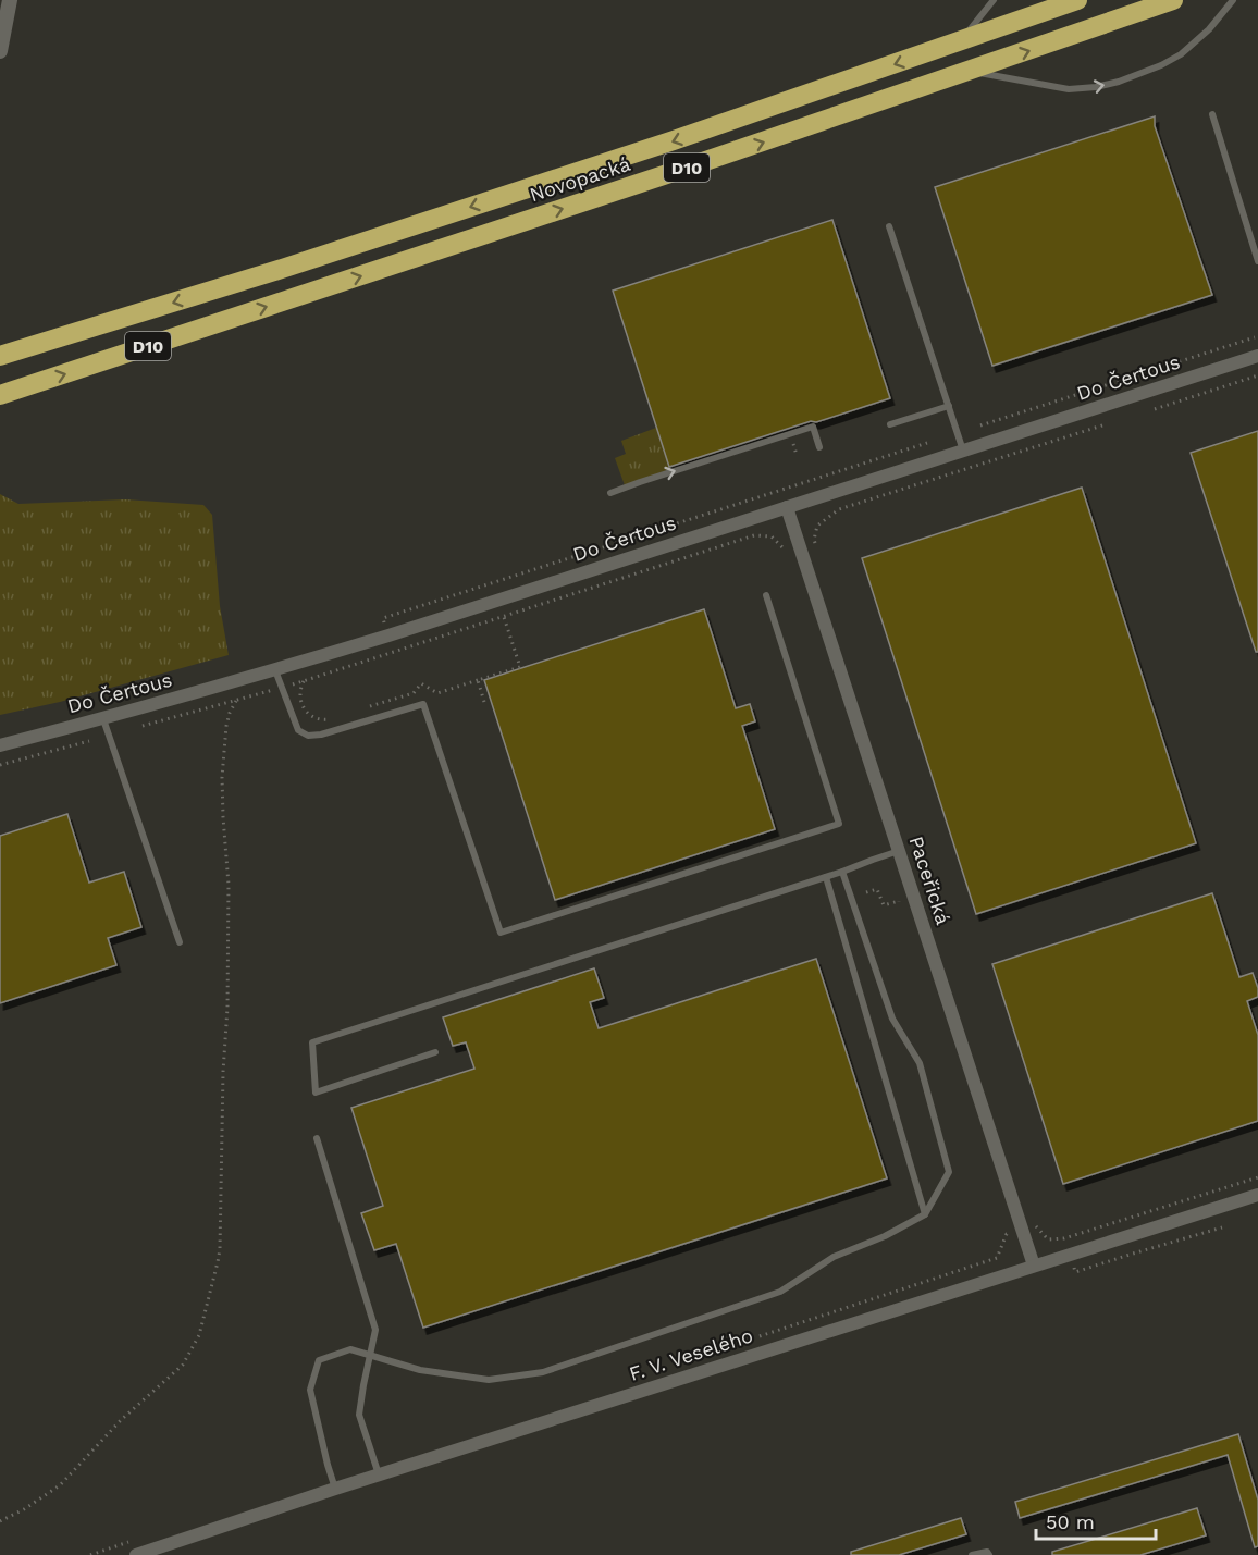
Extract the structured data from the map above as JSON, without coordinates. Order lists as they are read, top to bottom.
{
  "streets": {
    "highway": ["D10", "Novopacká"],
    "street": ["Do Čertous", "Paceřická", "F. V. Veselého"]
  },
  "crossings": [
    ["Do Čertous", "Paceřická"],
    ["Paceřická", "F. V. Veselého"]
  ],
  "scale_bar": "50 m"
}
